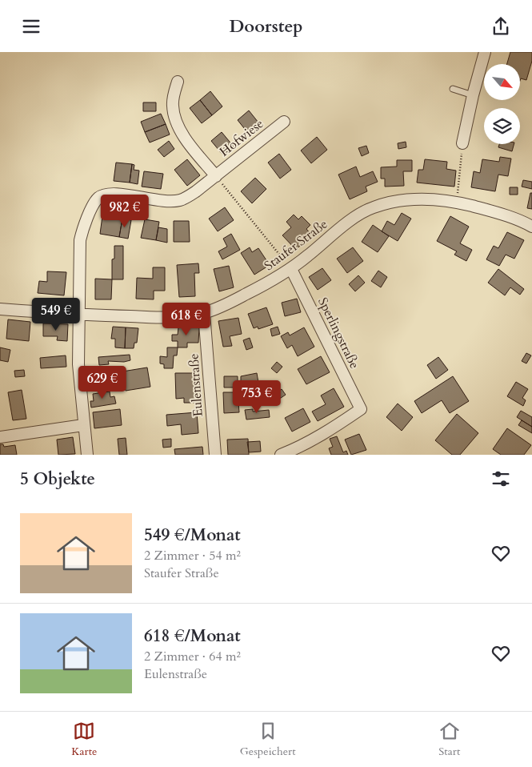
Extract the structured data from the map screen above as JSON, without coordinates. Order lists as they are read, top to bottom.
{
  "streets": {
    "street": [
      "Hofwiese",
      "Staufer Straße",
      "Sperlingstraße",
      "Eulenstraße"
    ]
  },
  "crossings": [
    ["Hofwiese", "Staufer Straße"],
    ["Staufer Straße", "Sperlingstraße"],
    ["Staufer Straße", "Eulenstraße"]
  ],
  "north": "bottom right",
  "page": {
    "header": "Doorstep",
    "price": [
      "982 €",
      "549 €",
      "618 €",
      "629 €",
      "753 €"
    ],
    "heading": "5 Objekte",
    "list": [
      {
        "name": "549 €/Monat",
        "note": "2 Zimmer · 54 m² · Staufer Straße"
      },
      {
        "name": "618 €/Monat",
        "note": "2 Zimmer · 64 m² · Eulenstraße"
      }
    ],
    "tabs": ["Karte", "Gespeichert", "Start"]
  }
}
